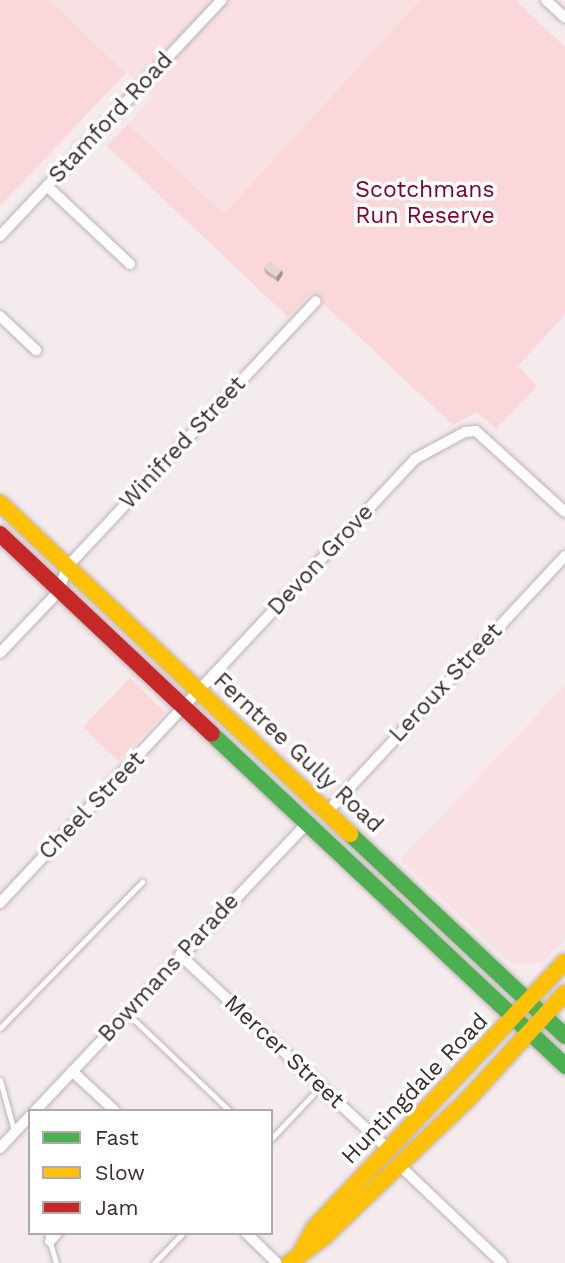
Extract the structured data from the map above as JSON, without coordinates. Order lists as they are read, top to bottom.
{
  "streets": {
    "main road": ["Ferntree Gully Road", "Huntingdale Road"],
    "street": [
      "Stamford Road",
      "Winifred Street",
      "Devon Grove",
      "Leroux Street",
      "Cheel Street",
      "Bowmans Parade",
      "Mercer Street"
    ]
  },
  "crossings": [
    ["Winifred Street", "Ferntree Gully Road"],
    ["Devon Grove", "Ferntree Gully Road"],
    ["Devon Grove", "Cheel Street"],
    ["Leroux Street", "Ferntree Gully Road"],
    ["Ferntree Gully Road", "Cheel Street"],
    ["Ferntree Gully Road", "Bowmans Parade"],
    ["Ferntree Gully Road", "Huntingdale Road"],
    ["Bowmans Parade", "Mercer Street"],
    ["Mercer Street", "Huntingdale Road"]
  ],
  "parks": ["Scotchmans Run Reserve"],
  "legend": ["Fast", "Slow", "Jam"]
}
